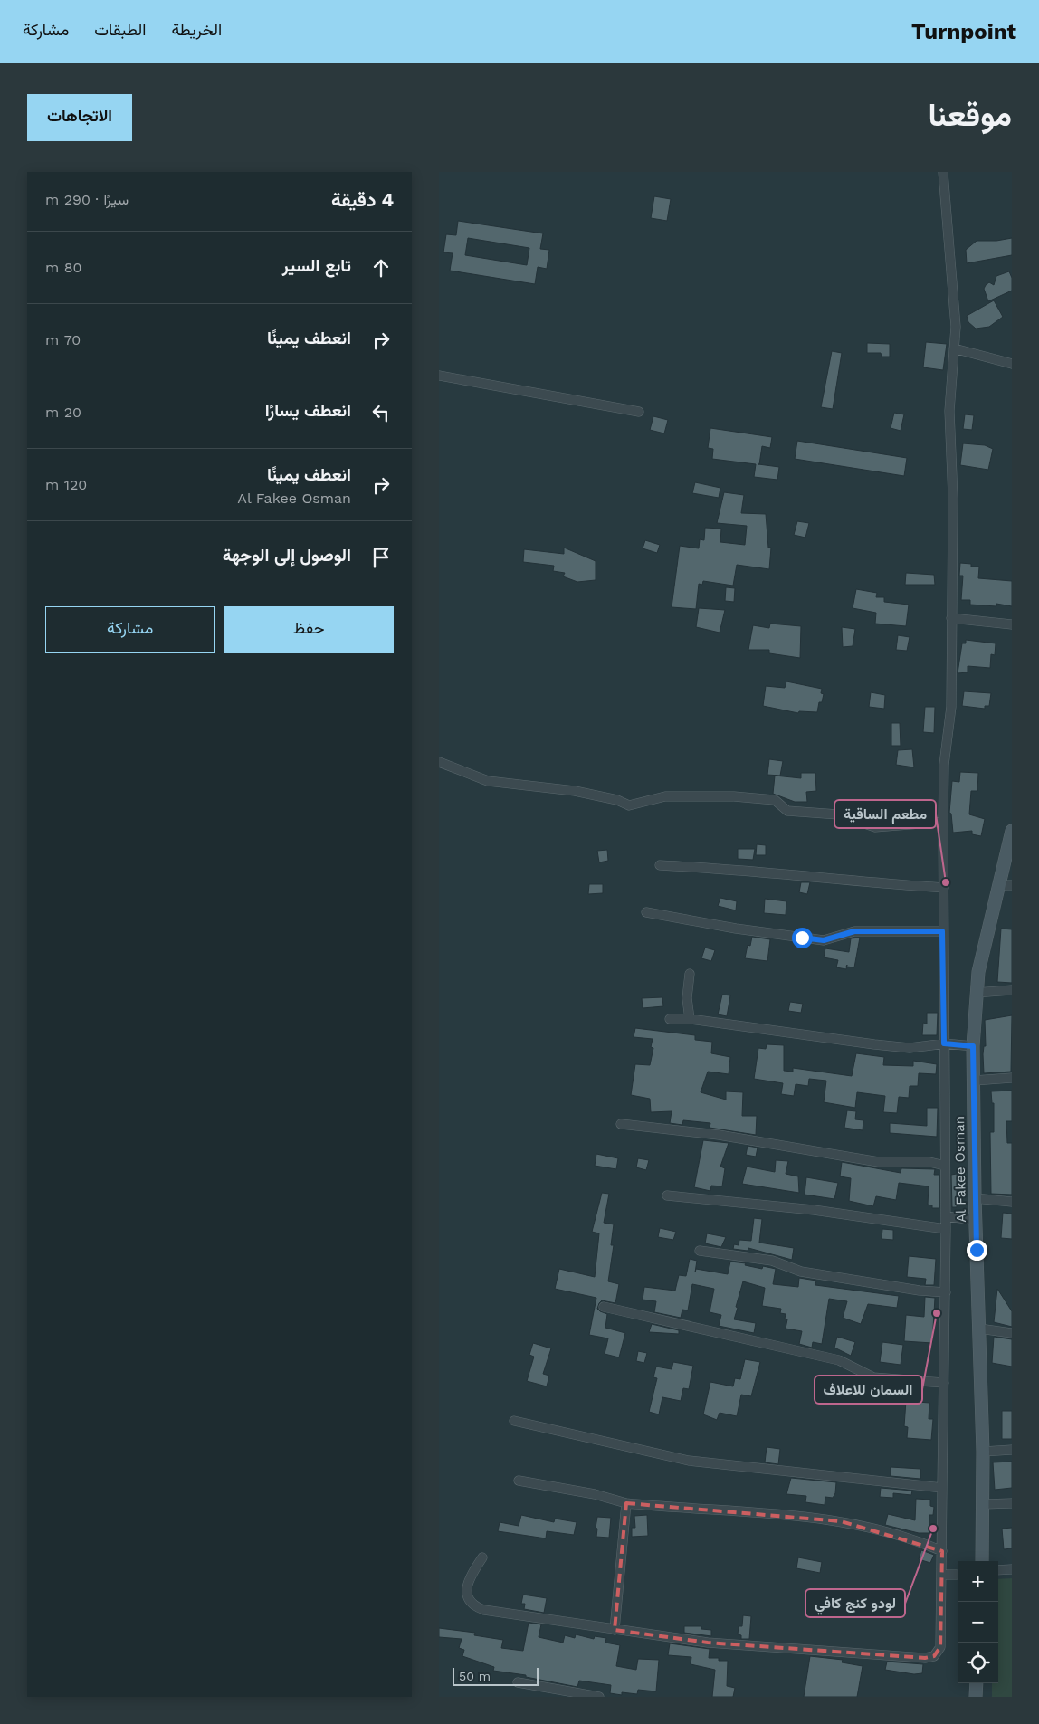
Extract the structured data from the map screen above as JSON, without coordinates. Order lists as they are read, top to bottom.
{
  "streets": {
    "street": ["Al Fakee Osman"]
  },
  "places": ["مطعم الساقية", "السمان للاعلاف", "لودو كنج كافي"],
  "scale_bar": "50 m",
  "page": {
    "header": "Turnpoint",
    "nav": ["الخريطة", "الطبقات", "مشاركة"],
    "title": "موقعنا",
    "buttons": [
      "الاتجاهات",
      ["حفظ", "مشاركة"]
    ],
    "heading": ["4 دقيقة", "سيرًا · 290 m"],
    "list": [
      ["تابع السير", "80 m"],
      ["انعطف يمينًا", "70 m"],
      ["انعطف يسارًا", "20 m"],
      ["انعطف يمينًا", "Al Fakee Osman", "120 m"],
      "الوصول إلى الوجهة"
    ],
    "map_buttons": ["+", "−"],
    "scale": "50 m"
  }
}
